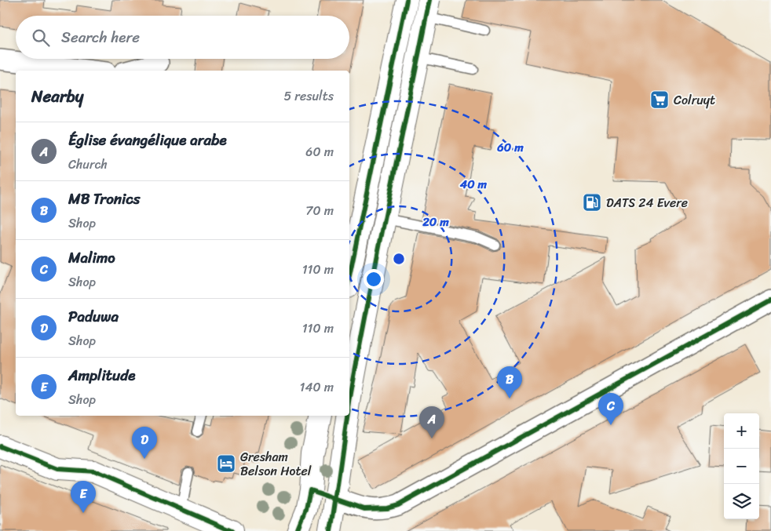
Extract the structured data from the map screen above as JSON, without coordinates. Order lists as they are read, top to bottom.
{
  "places": {
    "supermarket": ["Colruyt"],
    "fuel station": ["DATS 24 Evere"],
    "hotel": ["Gresham Belson Hotel"]
  },
  "page": {
    "search": "Search here",
    "heading": ["Nearby", "5 results"],
    "list": [
      {
        "mark": "A",
        "name": "Église évangélique arabe",
        "note": "Church",
        "value": "60 m"
      },
      {
        "mark": "B",
        "name": "MB Tronics",
        "note": "Shop",
        "value": "70 m"
      },
      {
        "mark": "C",
        "name": "Malimo",
        "note": "Shop",
        "value": "110 m"
      },
      {
        "mark": "D",
        "name": "Paduwa",
        "note": "Shop",
        "value": "110 m"
      },
      {
        "mark": "E",
        "name": "Amplitude",
        "note": "Shop",
        "value": "140 m"
      }
    ],
    "pins": [
      "B",
      "C",
      "A",
      "D",
      "E"
    ],
    "map_buttons": ["+", "−"]
  },
  "rings": ["60 m", "40 m", "20 m"]
}
